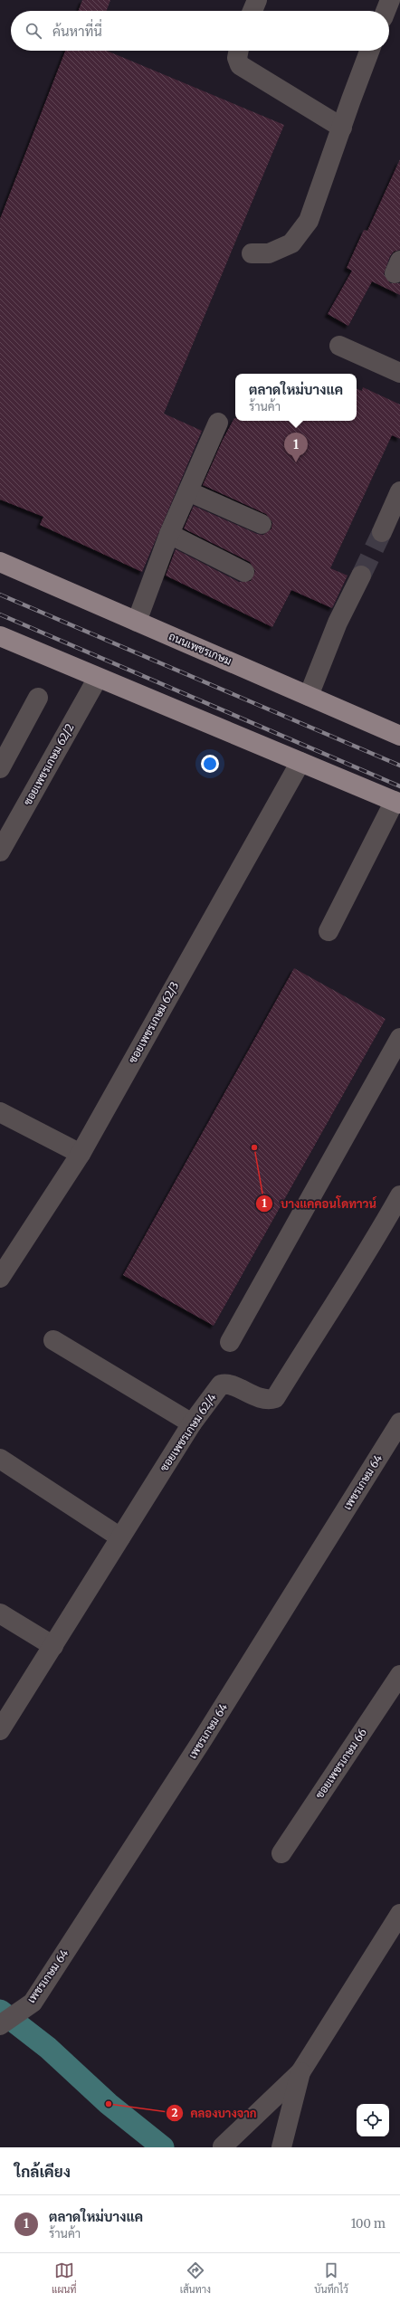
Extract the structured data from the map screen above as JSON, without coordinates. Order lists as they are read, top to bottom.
{
  "streets": {
    "main road": ["ถนนเพชรเกษม"],
    "street": [
      "ซอยเพชรเกษม 62/2",
      "ซอยเพชรเกษม 62/3",
      "ซอยเพชรเกษม 62/4",
      "เพชรเกษม 64",
      "ซอยเพชรเกษม 66"
    ]
  },
  "places": ["บางแคคอนโดทาวน์", "คลองบางจาก"],
  "page": {
    "search": "ค้นหาที่นี่",
    "popup": ["ตลาดใหม่บางแค", "ร้านค้า"],
    "pins": "1",
    "heading": "ใกล้เคียง",
    "list": [
      {
        "mark": "1",
        "name": "ตลาดใหม่บางแค",
        "note": "ร้านค้า",
        "value": "100 m"
      }
    ],
    "nav": ["แผนที่", "เส้นทาง", "บันทึกไว้"]
  }
}
